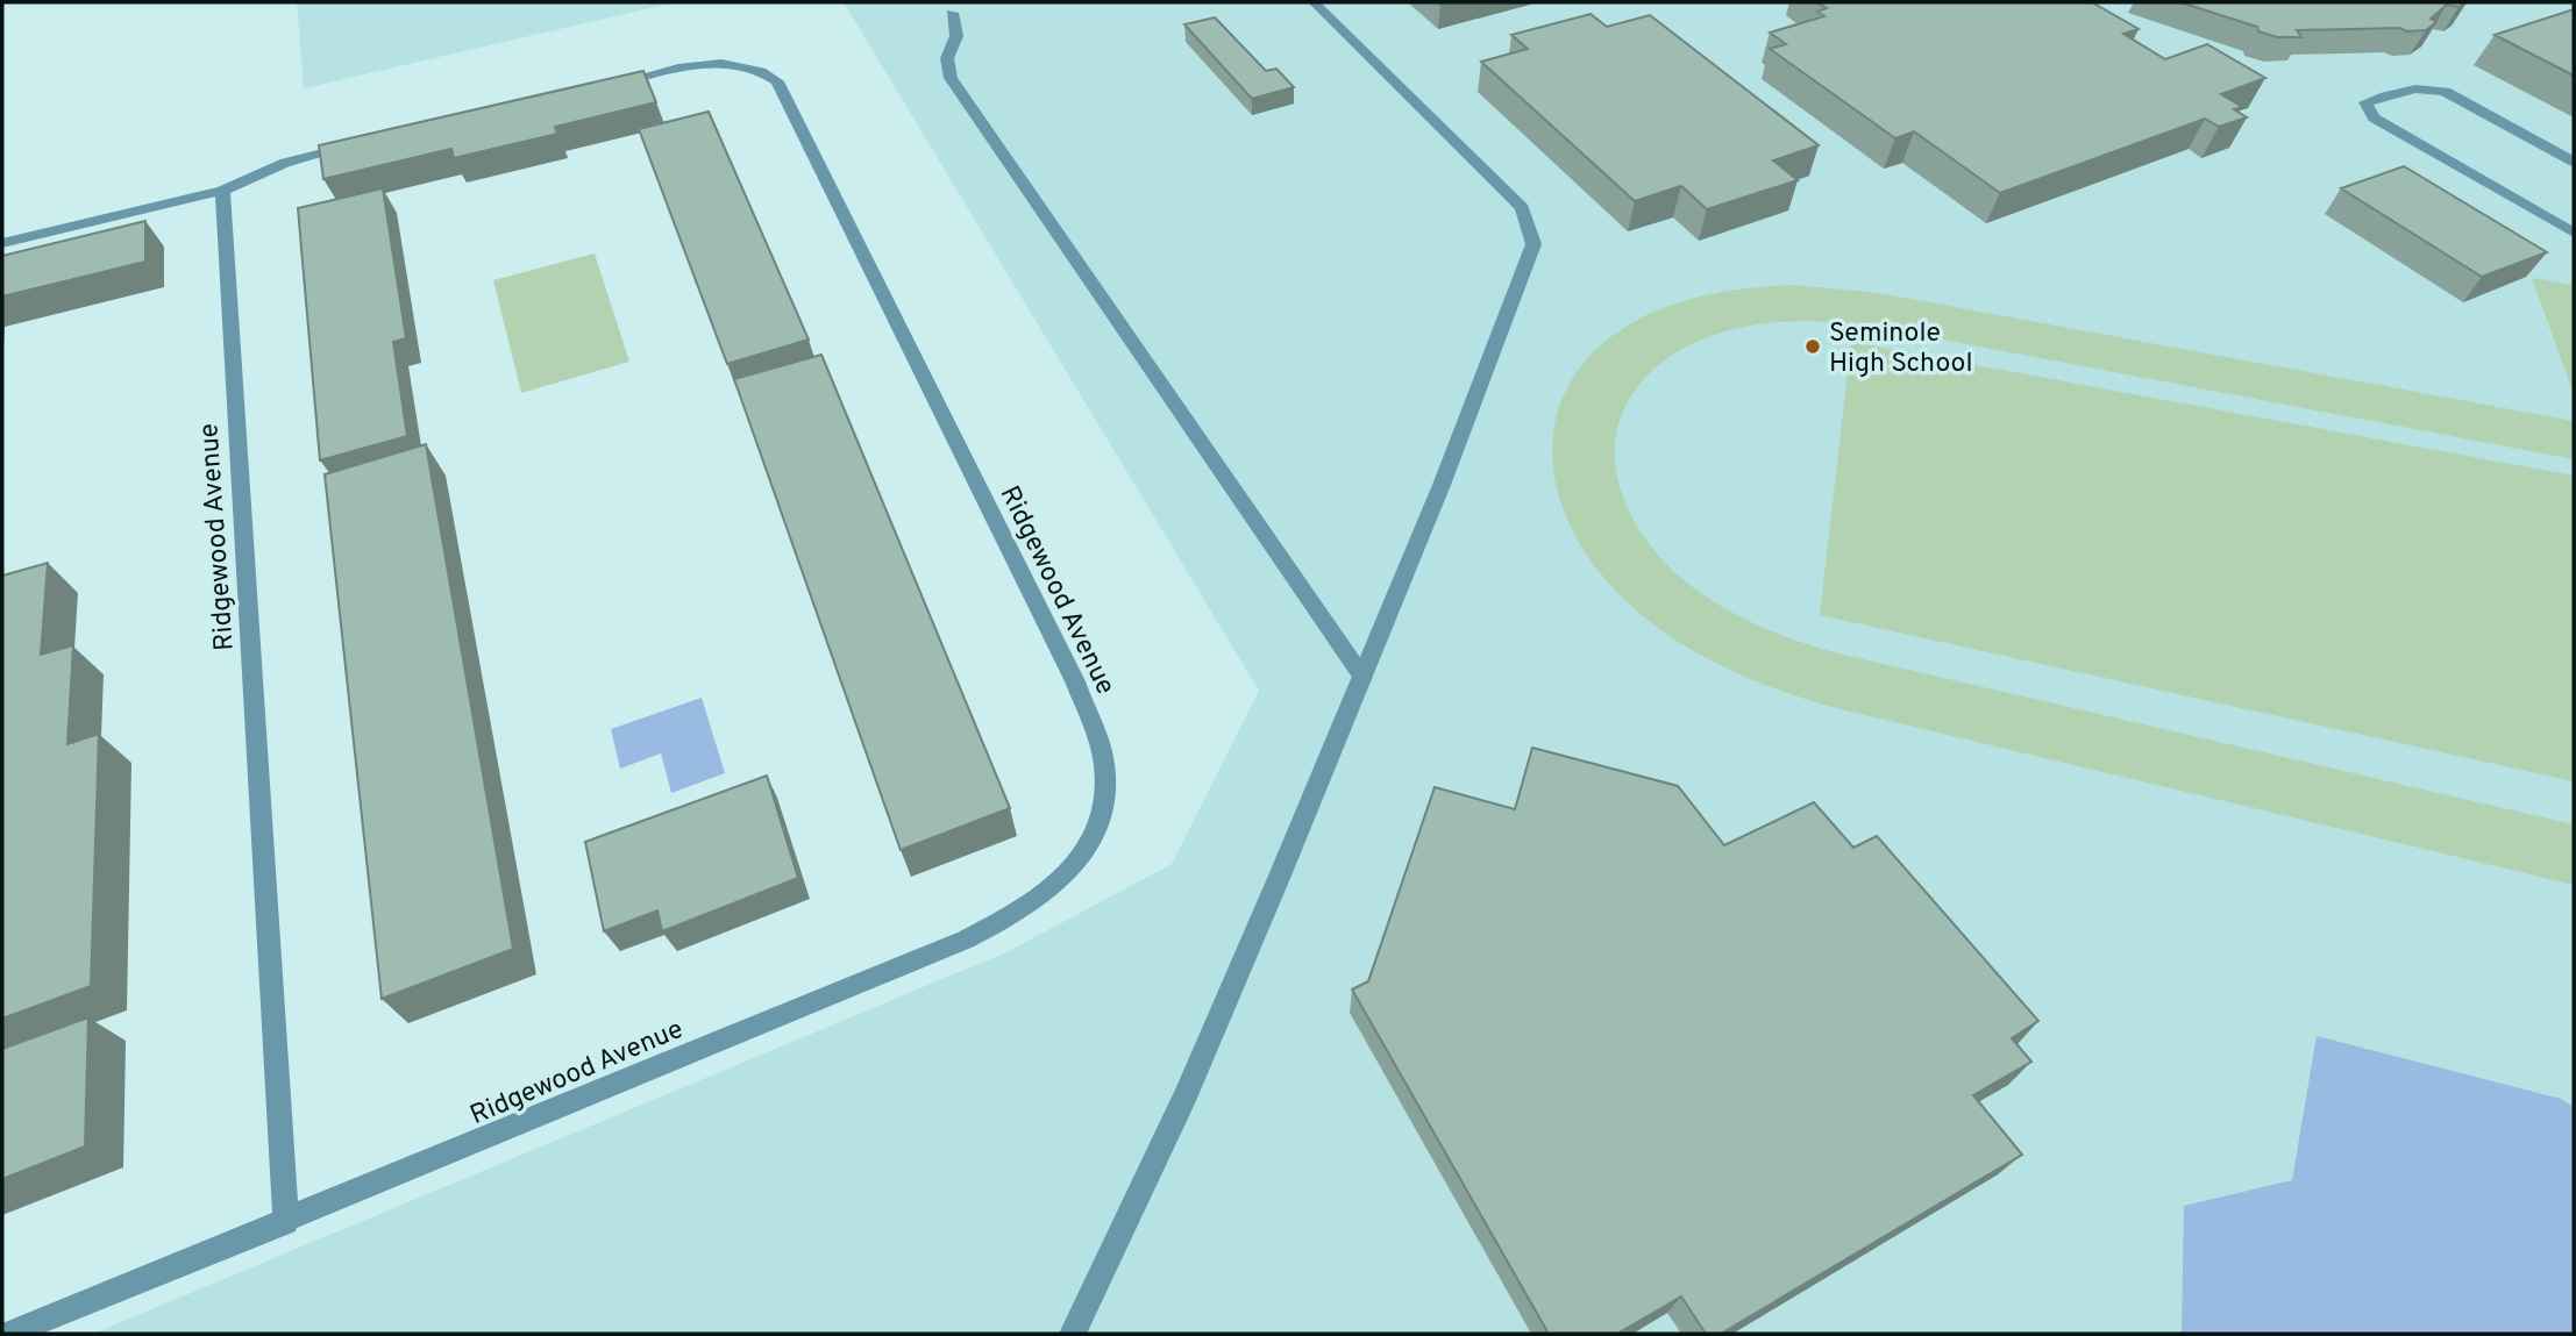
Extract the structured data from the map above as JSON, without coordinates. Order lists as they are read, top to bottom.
{
  "streets": {
    "street": ["Ridgewood Avenue"]
  },
  "places": ["Seminole High School"]
}
